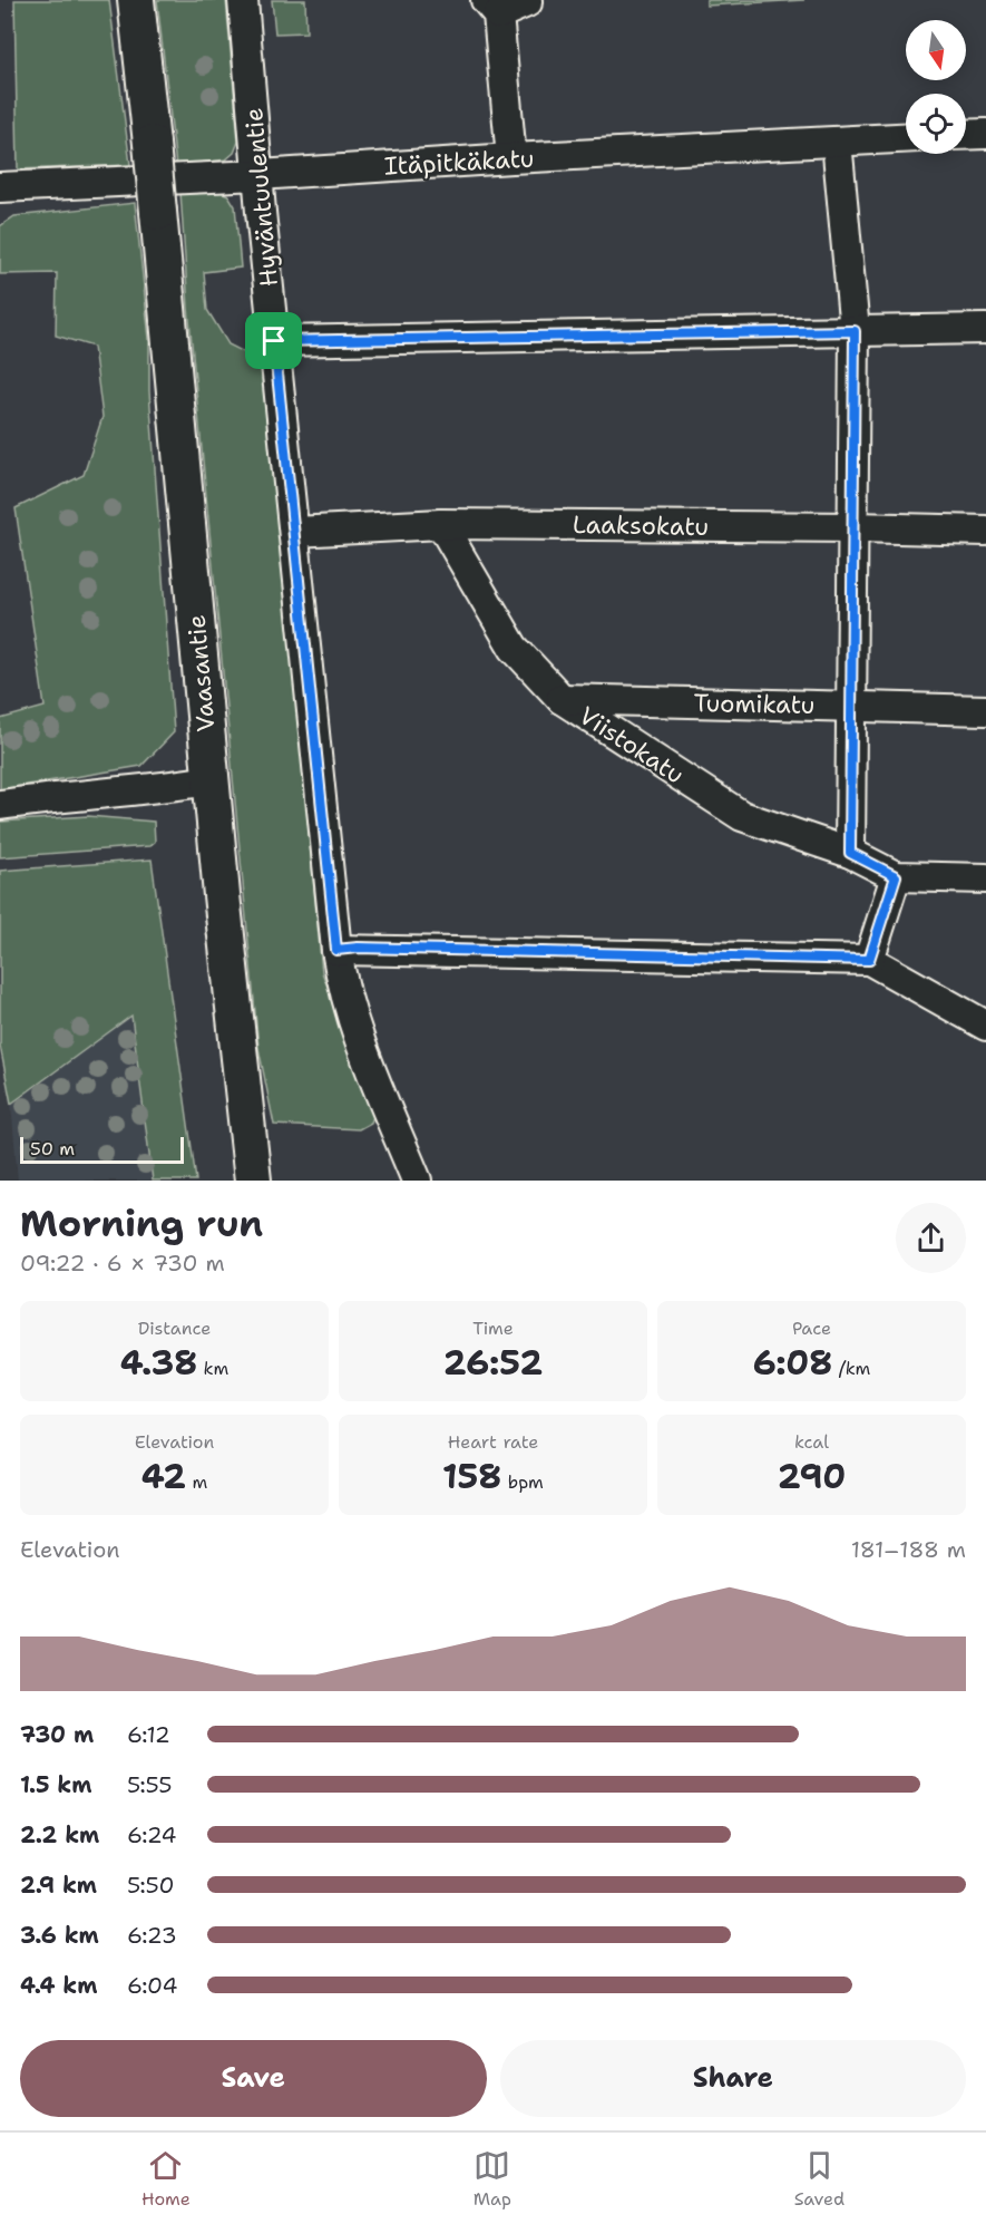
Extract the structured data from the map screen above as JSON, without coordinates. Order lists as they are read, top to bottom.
{
  "streets": {
    "main road": ["Vaasantie"],
    "street": [
      "Itäpitkäkatu",
      "Hyväntuulentie",
      "Laaksokatu",
      "Tuomikatu",
      "Viistokatu"
    ]
  },
  "crossings": [
    ["Itäpitkäkatu", "Hyväntuulentie"],
    ["Hyväntuulentie", "Laaksokatu"],
    ["Laaksokatu", "Viistokatu"],
    ["Tuomikatu", "Viistokatu"]
  ],
  "scale_bar": "50 m",
  "north": "bottom",
  "page": {
    "scale": "50 m",
    "heading": ["Morning run", "09:22 · 6 × 730 m"],
    "stats": [
      ["Distance", "4.38 km"],
      ["Time", "26:52"],
      ["Pace", "6:08 /km"],
      ["Elevation", "42 m"],
      ["Heart rate", "158 bpm"],
      ["kcal", "290"]
    ],
    "chart": ["Elevation", "181–188 m"],
    "list": [
      {
        "name": "730 m",
        "note": "6:12"
      },
      {
        "name": "1.5 km",
        "note": "5:55"
      },
      {
        "name": "2.2 km",
        "note": "6:24"
      },
      {
        "name": "2.9 km",
        "note": "5:50"
      },
      {
        "name": "3.6 km",
        "note": "6:23"
      },
      {
        "name": "4.4 km",
        "note": "6:04"
      }
    ],
    "buttons": ["Save", "Share"],
    "tabs": ["Home", "Map", "Saved"]
  }
}
